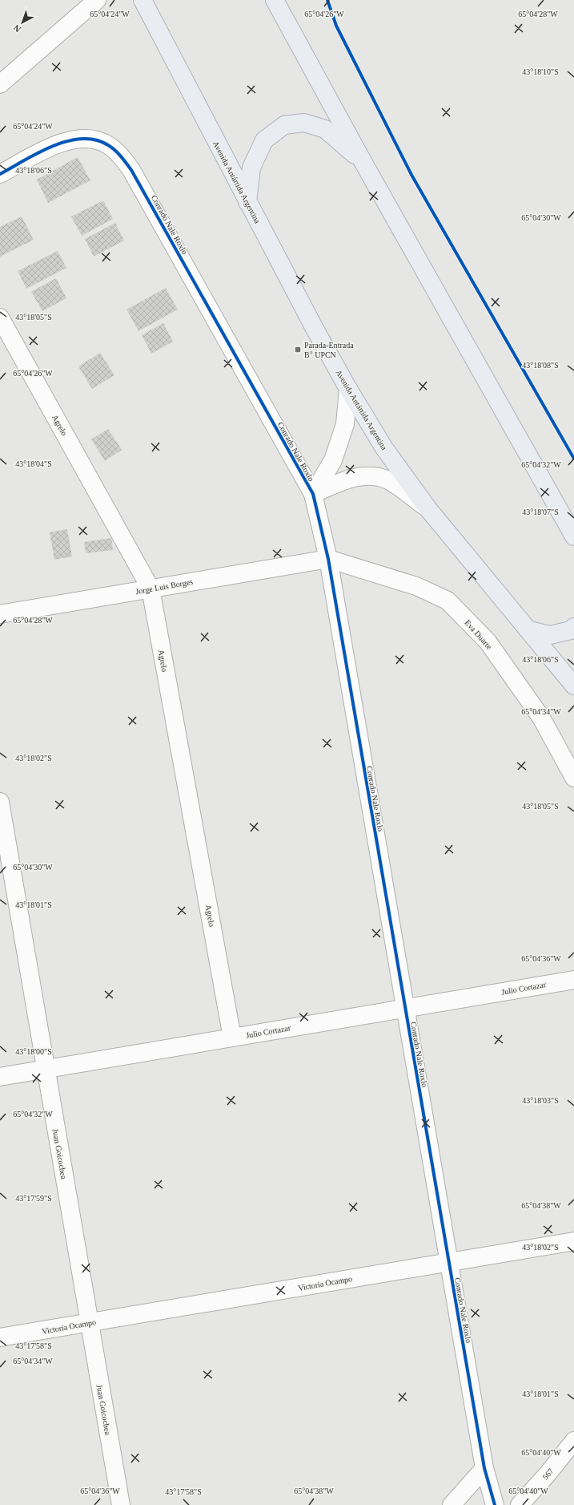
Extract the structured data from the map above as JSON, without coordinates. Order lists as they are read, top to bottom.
{
  "streets": {
    "main road": ["Avenida Antártida Argentina"],
    "street": [
      "Conrado Nale Roxlo",
      "Agrelo",
      "Jorge Luis Borges",
      "Eva Duarte",
      "Julio Cortazar",
      "Juan Goicochea",
      "Victoria Ocampo",
      "567"
    ]
  },
  "crossings": [
    ["Conrado Nale Roxlo", "Jorge Luis Borges"],
    ["Conrado Nale Roxlo", "Eva Duarte"],
    ["Conrado Nale Roxlo", "Julio Cortazar"],
    ["Conrado Nale Roxlo", "Victoria Ocampo"],
    ["Agrelo", "Jorge Luis Borges"],
    ["Agrelo", "Julio Cortazar"],
    ["Jorge Luis Borges", "Eva Duarte"],
    ["Julio Cortazar", "Juan Goicochea"],
    ["Juan Goicochea", "Victoria Ocampo"]
  ],
  "places": {
    "transit": ["Parada-Entrada B° UPCN"]
  },
  "north": "bottom left",
  "coordinates": [
    "65°04'24\"W",
    "65°04'26\"W",
    "65°04'28\"W",
    "43°18'10\"S",
    "43°18'06\"S",
    "65°04'30\"W",
    "43°18'05\"S",
    "43°18'08\"S",
    "43°18'04\"S",
    "65°04'32\"W",
    "43°18'07\"S",
    "65°04'34\"W",
    "43°18'02\"S",
    "43°18'01\"S",
    "65°04'36\"W",
    "43°18'00\"S",
    "43°18'03\"S",
    "43°17'59\"S",
    "65°04'38\"W",
    "43°17'58\"S",
    "65°04'40\"W"
  ]
}
